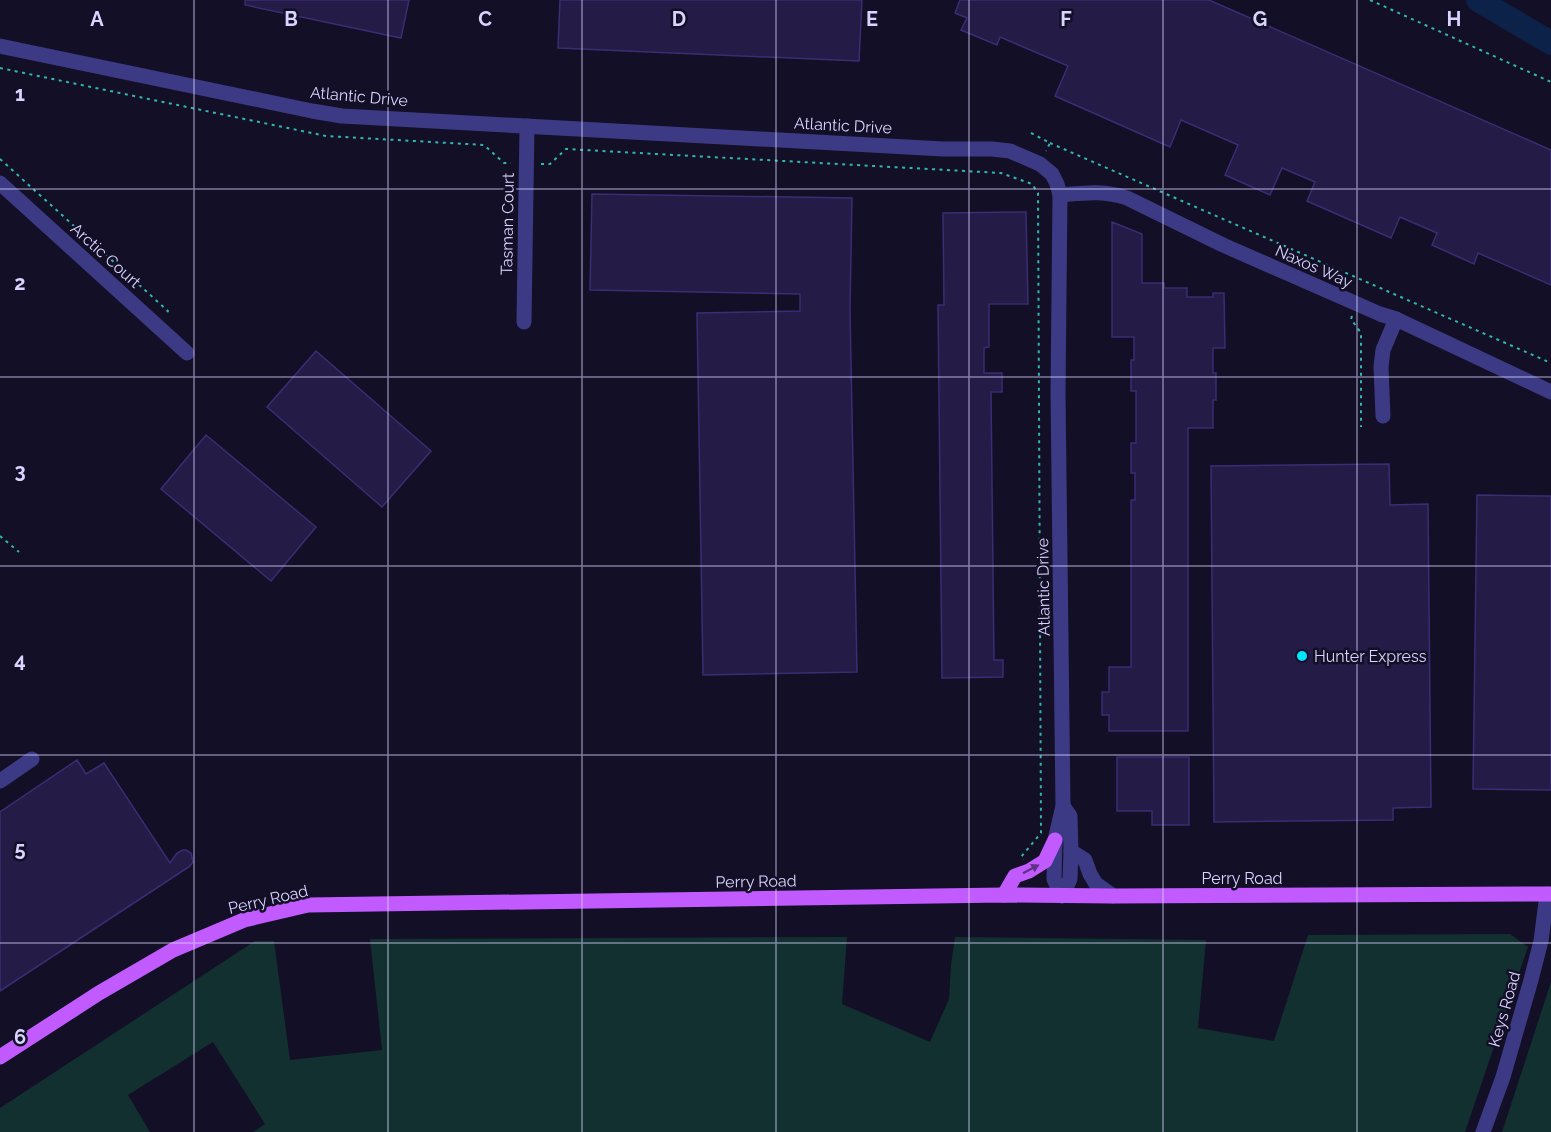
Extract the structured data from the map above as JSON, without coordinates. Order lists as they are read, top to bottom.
{
  "streets": {
    "main road": ["Perry Road"],
    "street": [
      "Atlantic Drive",
      "Tasman Court",
      "Arctic Court",
      "Naxos Way",
      "Keys Road"
    ]
  },
  "crossings": [
    ["Atlantic Drive", "Tasman Court"],
    ["Atlantic Drive", "Naxos Way"],
    ["Atlantic Drive", "Perry Road"],
    ["Perry Road", "Keys Road"]
  ],
  "places": ["Hunter Express"],
  "grid": {
    "columns": [
      "A",
      "B",
      "C",
      "D",
      "E",
      "F",
      "G",
      "H"
    ],
    "rows": [
      "1",
      "2",
      "3",
      "4",
      "5",
      "6"
    ]
  }
}
